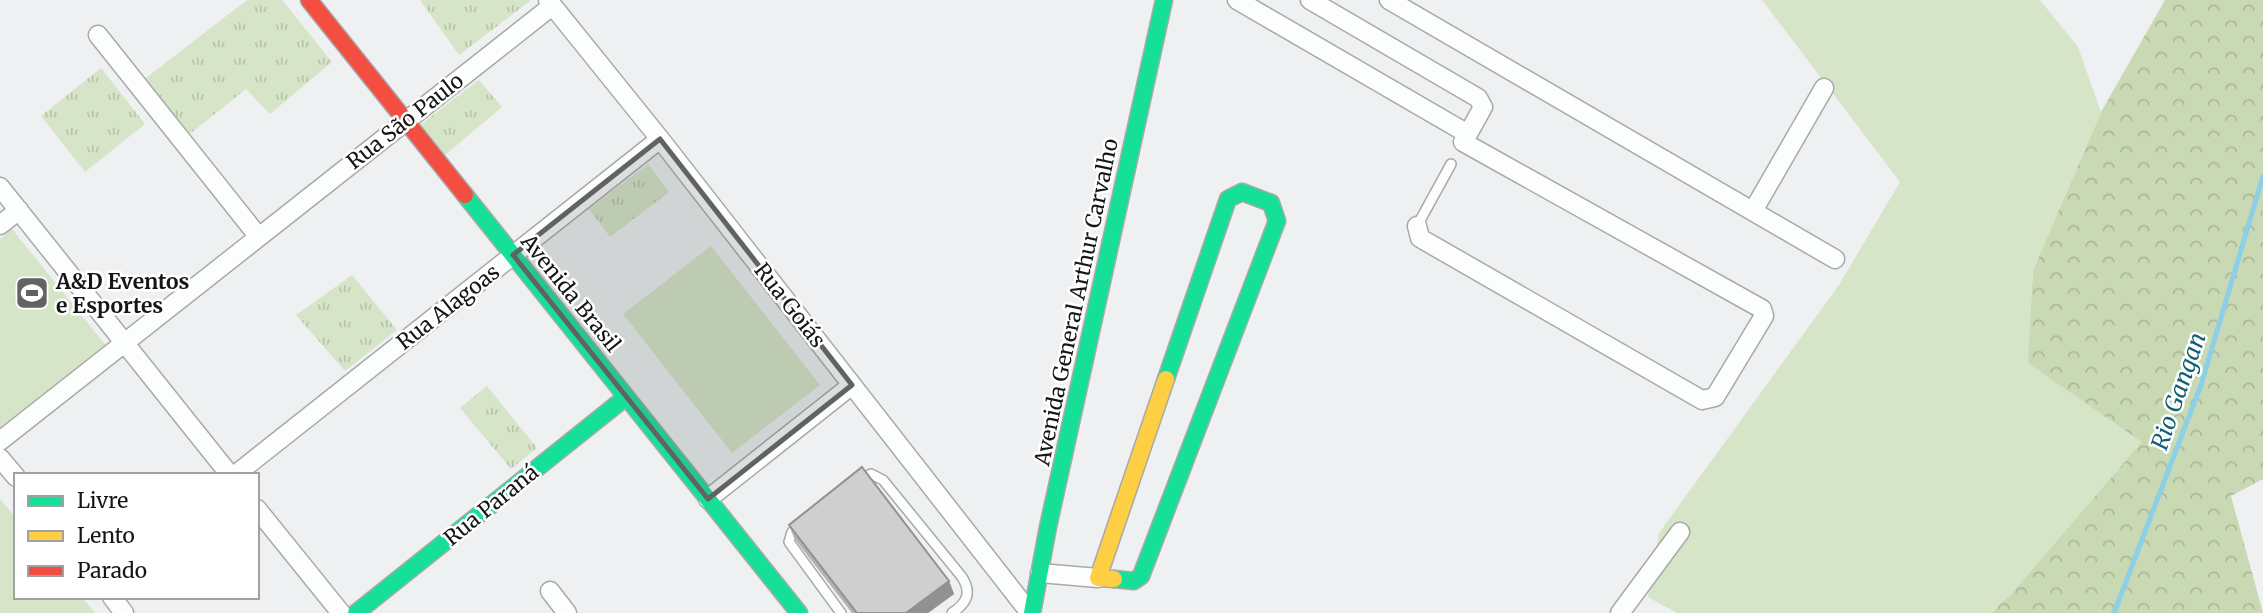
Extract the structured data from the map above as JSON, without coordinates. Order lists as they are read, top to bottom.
{
  "streets": {
    "main road": ["Avenida Brasil", "Avenida General Arthur Carvalho", "Rua Paraná"],
    "street": ["Rua São Paulo", "Rua Goiás", "Rua Alagoas"]
  },
  "crossings": [
    ["Rua São Paulo", "Avenida Brasil"],
    ["Rua São Paulo", "Rua Goiás"],
    ["Avenida Brasil", "Rua Alagoas"],
    ["Avenida Brasil", "Rua Paraná"],
    ["Avenida General Arthur Carvalho", "Rua Goiás"],
    ["Rua Goiás", "Rua Alagoas"]
  ],
  "water": ["Rio Gangan"],
  "places": {
    "sports": ["A&D Eventos e Esportes"]
  },
  "legend": ["Livre", "Lento", "Parado"]
}
